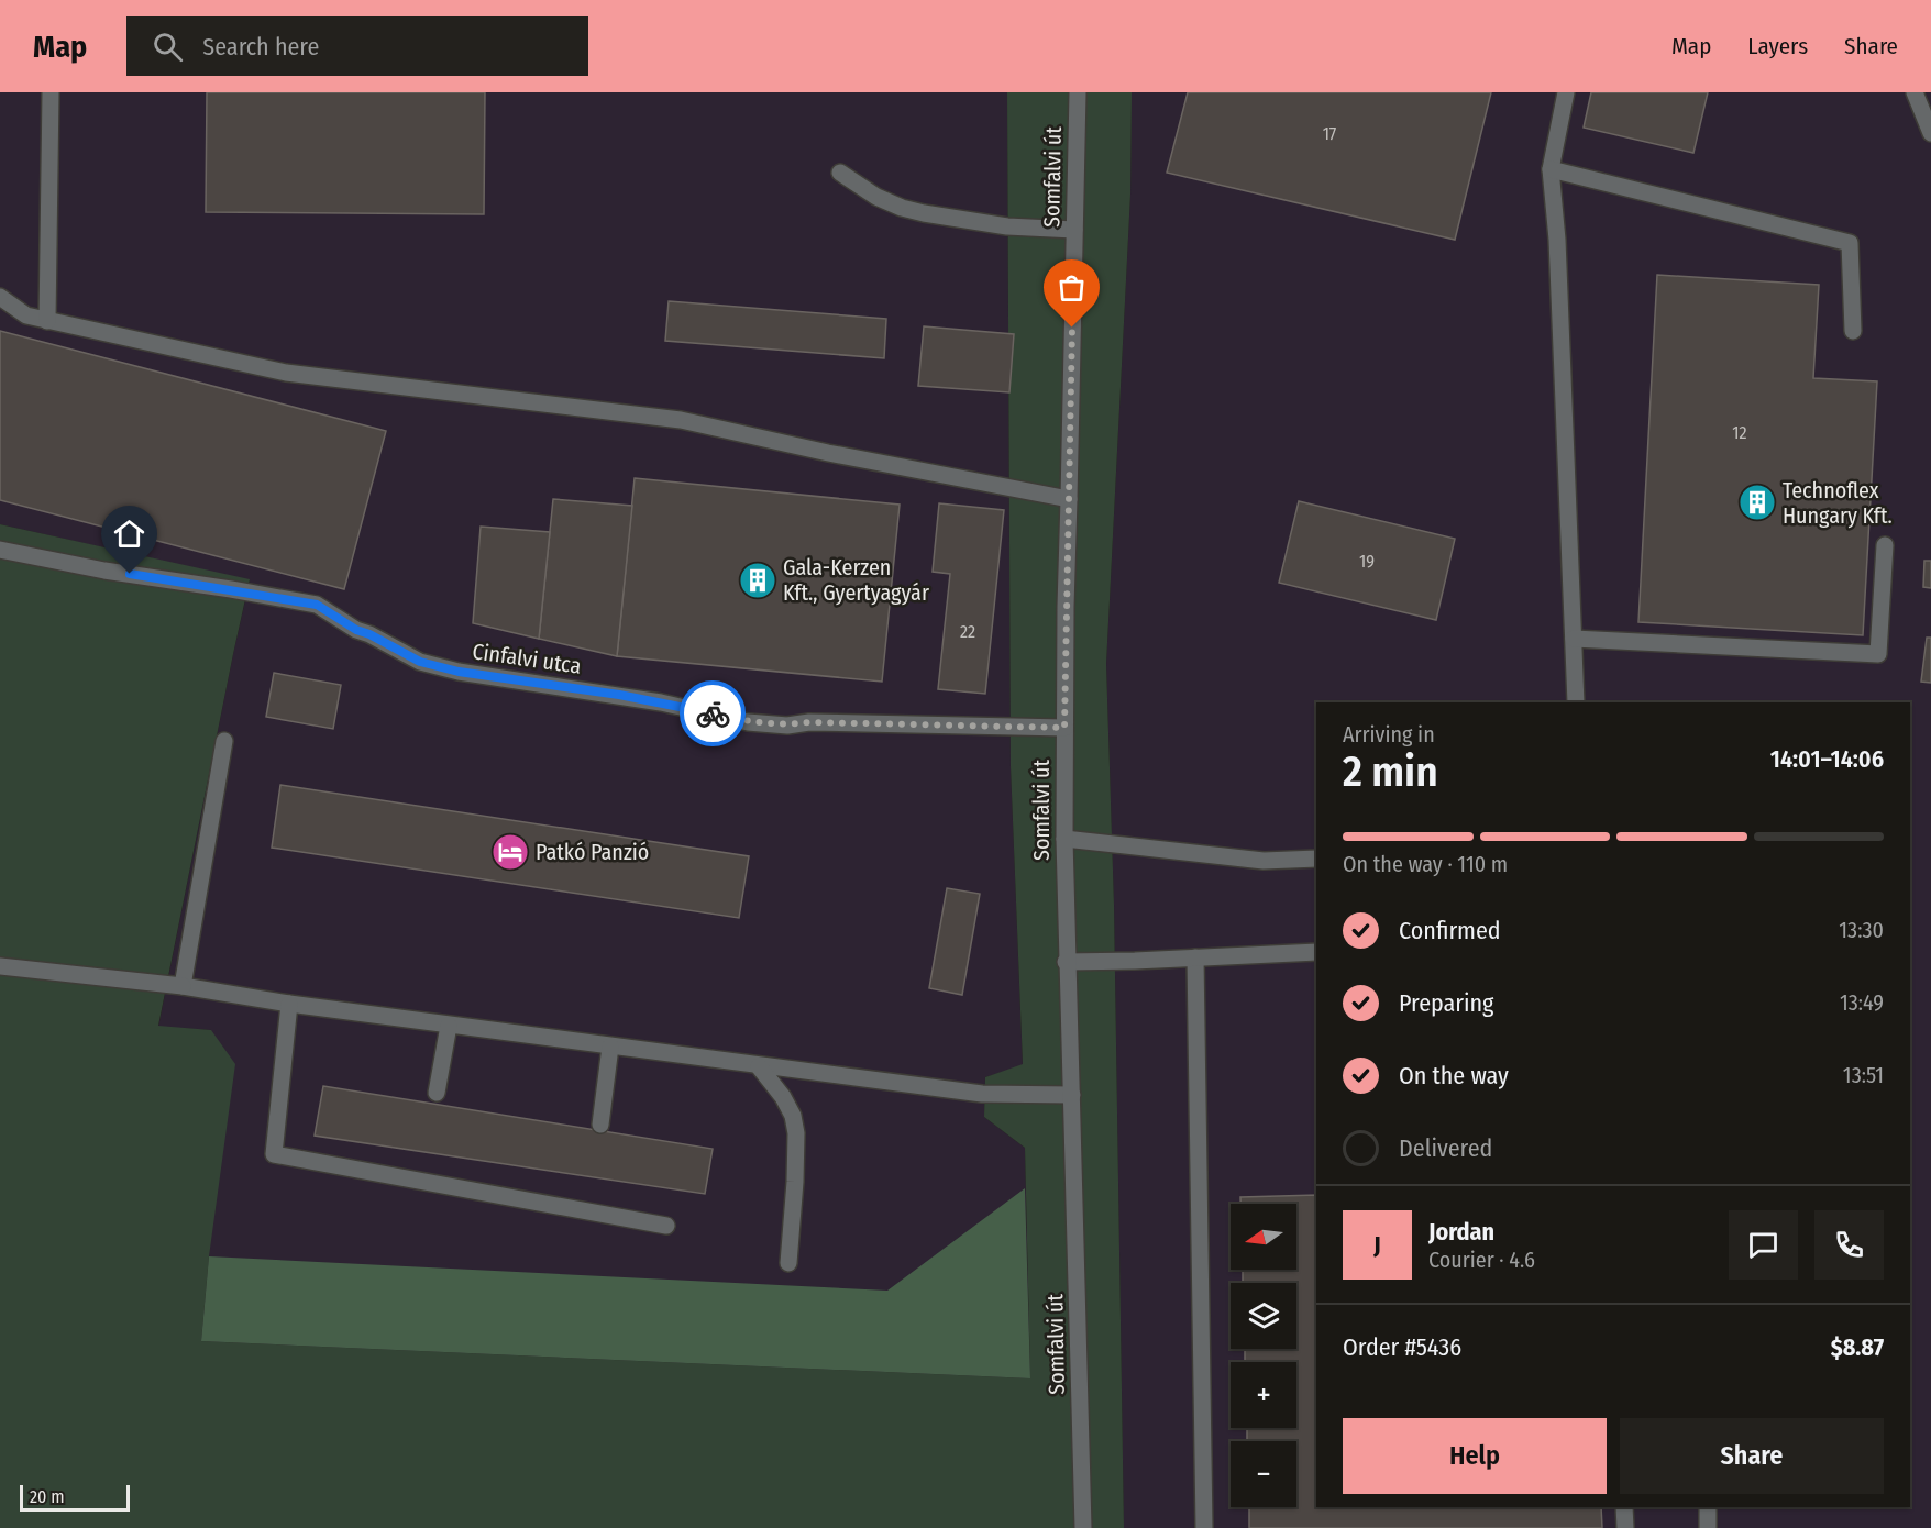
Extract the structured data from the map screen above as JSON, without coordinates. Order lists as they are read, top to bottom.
{
  "streets": {
    "street": ["Somfalvi út", "Cinfalvi utca"]
  },
  "crossings": [
    ["Somfalvi út", "Cinfalvi utca"]
  ],
  "places": {
    "building": ["Technoflex Hungary Kft.", "Gala-Kerzen Kft., Gyertyagyár"],
    "hotel": ["Patkó Panzió"]
  },
  "house_numbers": [
    "17",
    "12",
    "19",
    "22"
  ],
  "scale_bar": "20 m",
  "north": "left",
  "page": {
    "header": "Map",
    "search": "Search here",
    "nav": ["Map", "Layers", "Share"],
    "heading": ["2 min", "Arriving in", "14:01–14:06"],
    "panel": [
      "Jordan",
      "Courier · 4.6",
      "Order #5436",
      "$8.87"
    ],
    "bar": "On the way · 110 m",
    "list": [
      ["Confirmed", "13:30"],
      ["Preparing", "13:49"],
      ["On the way", "13:51"],
      "Delivered"
    ],
    "map_buttons": ["+", "−"],
    "round": "J",
    "buttons": ["Help", "Share"],
    "scale": "20 m"
  }
}
